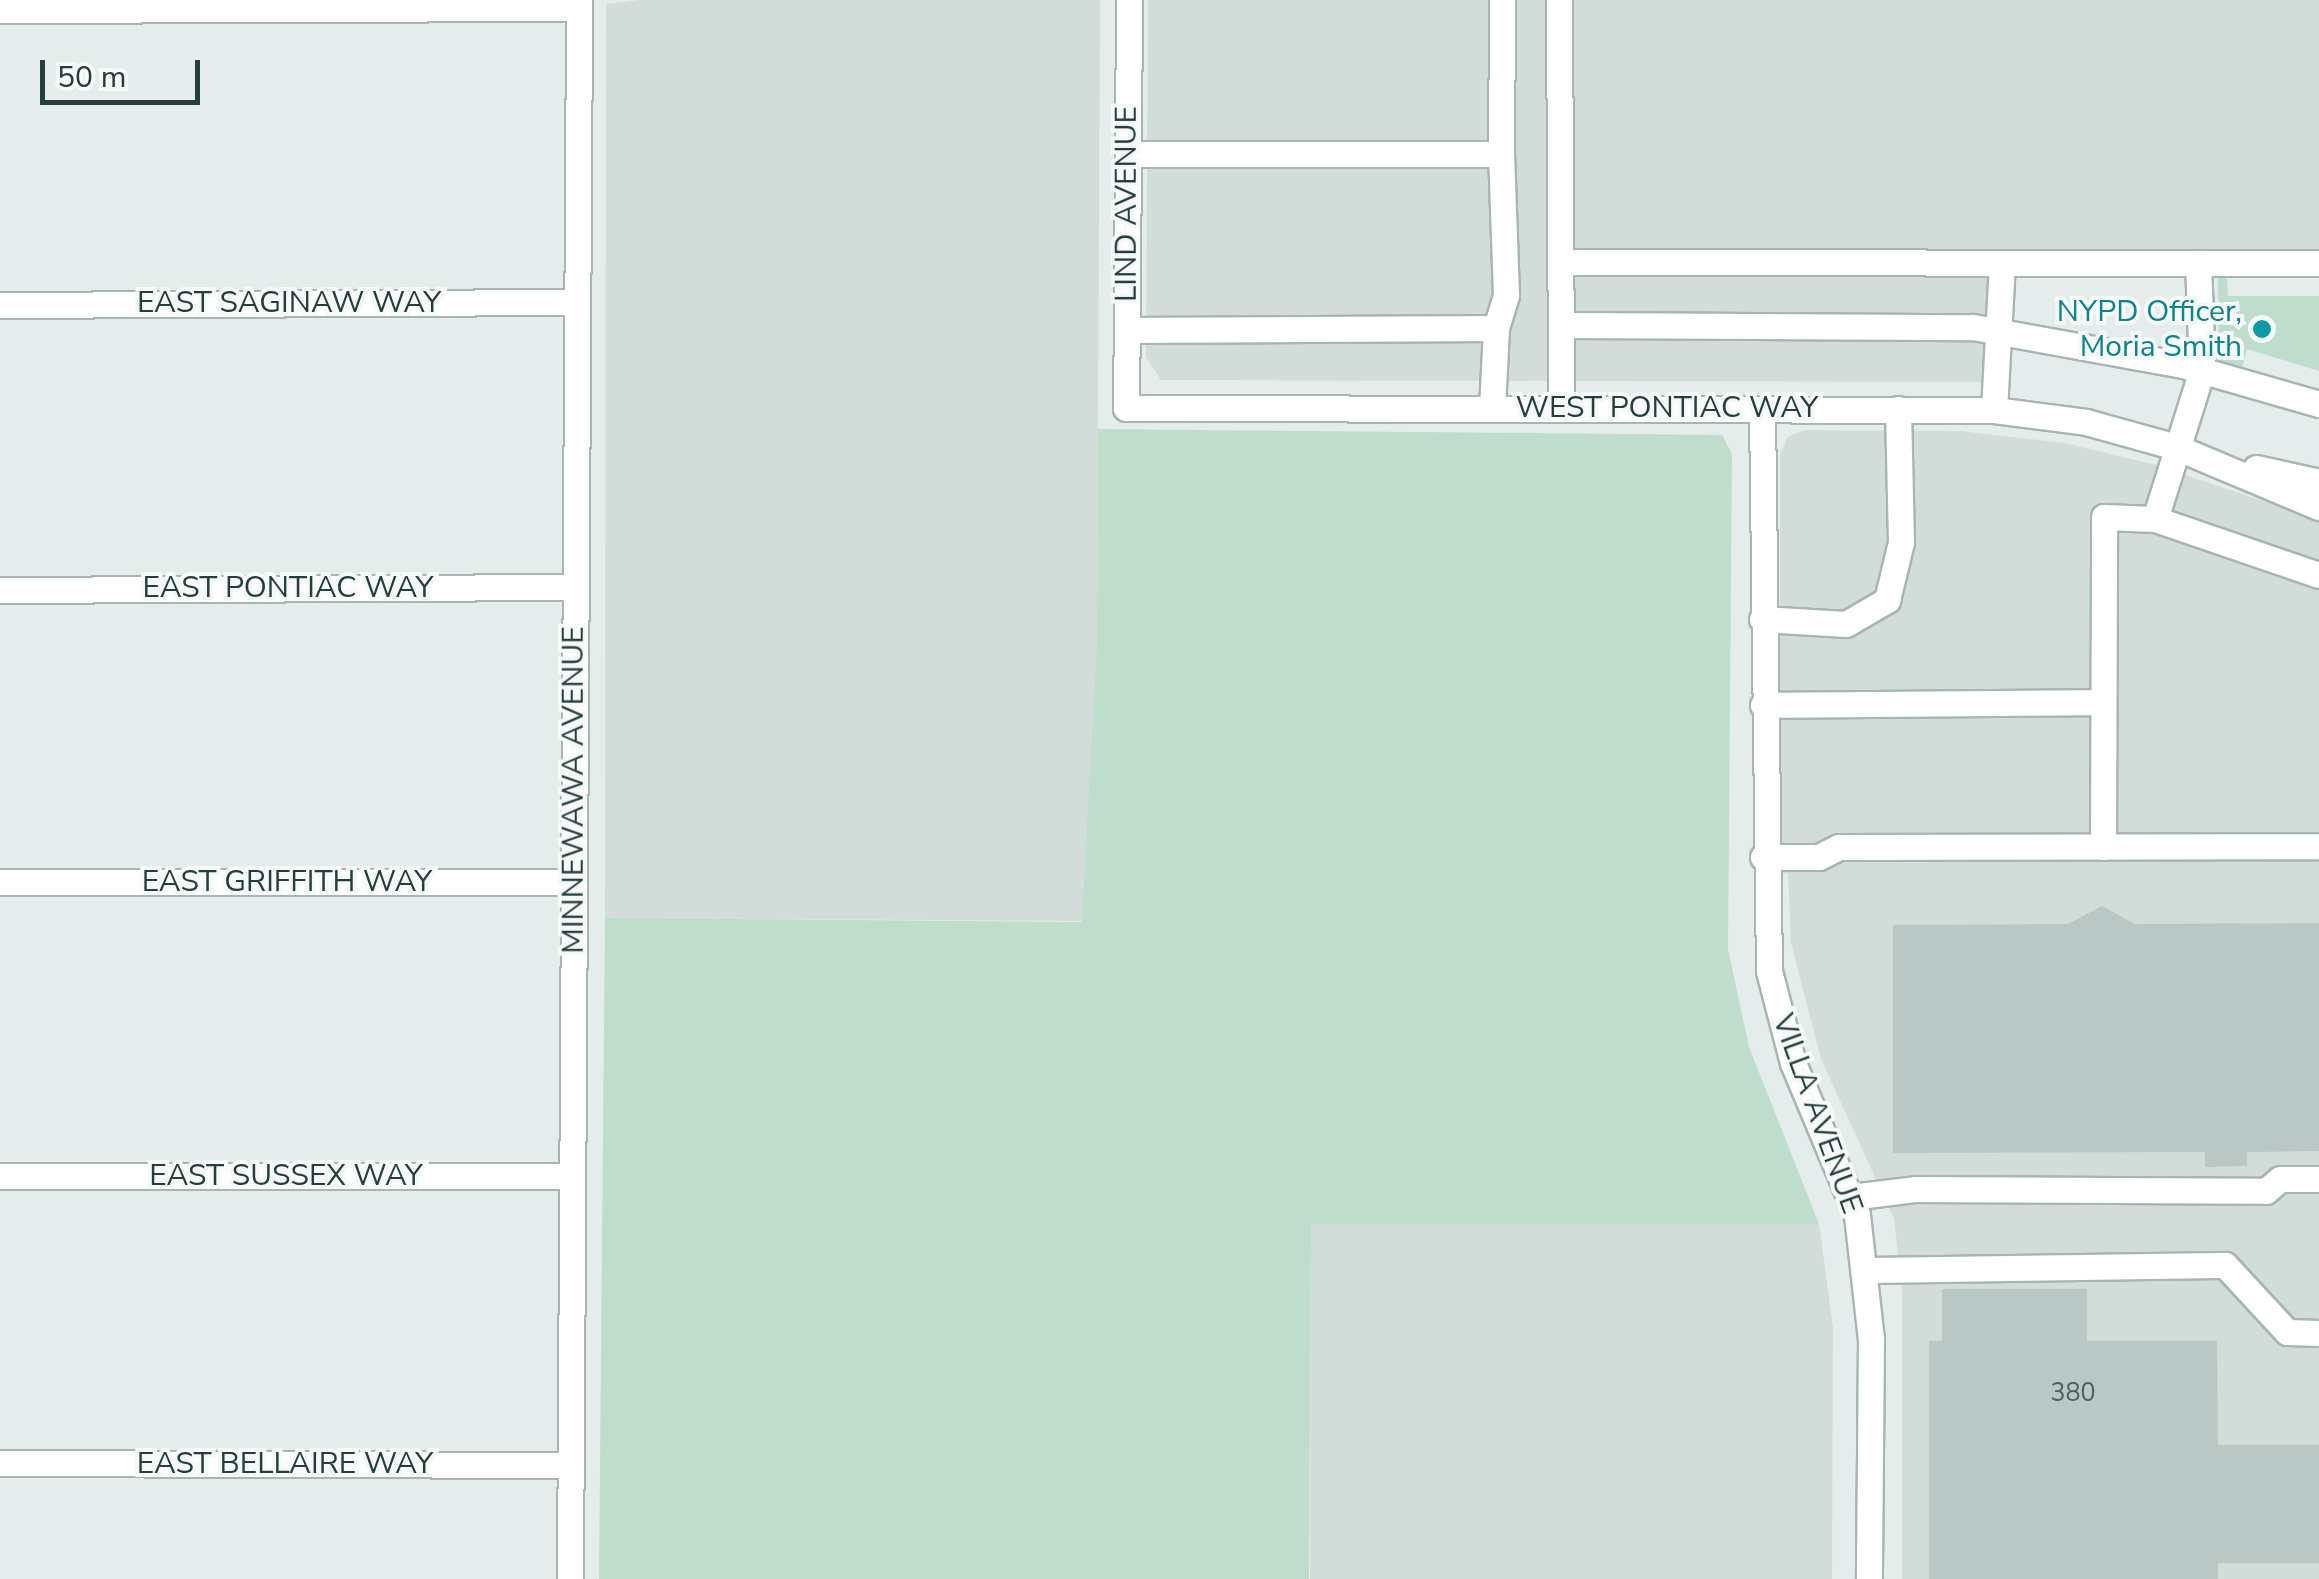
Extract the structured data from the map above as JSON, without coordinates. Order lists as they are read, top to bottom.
{
  "streets": {
    "street": [
      "LIND AVENUE",
      "EAST SAGINAW WAY",
      "WEST PONTIAC WAY",
      "EAST PONTIAC WAY",
      "MINNEWAWA AVENUE",
      "EAST GRIFFITH WAY",
      "VILLA AVENUE",
      "EAST SUSSEX WAY",
      "EAST BELLAIRE WAY"
    ]
  },
  "crossings": [
    ["LIND AVENUE", "WEST PONTIAC WAY"],
    ["EAST SAGINAW WAY", "MINNEWAWA AVENUE"],
    ["WEST PONTIAC WAY", "VILLA AVENUE"],
    ["EAST PONTIAC WAY", "MINNEWAWA AVENUE"],
    ["MINNEWAWA AVENUE", "EAST GRIFFITH WAY"],
    ["MINNEWAWA AVENUE", "EAST SUSSEX WAY"],
    ["MINNEWAWA AVENUE", "EAST BELLAIRE WAY"]
  ],
  "places": ["NYPD Officer, Moria Smith"],
  "house_numbers": ["380"],
  "scale_bar": "50 m"
}
